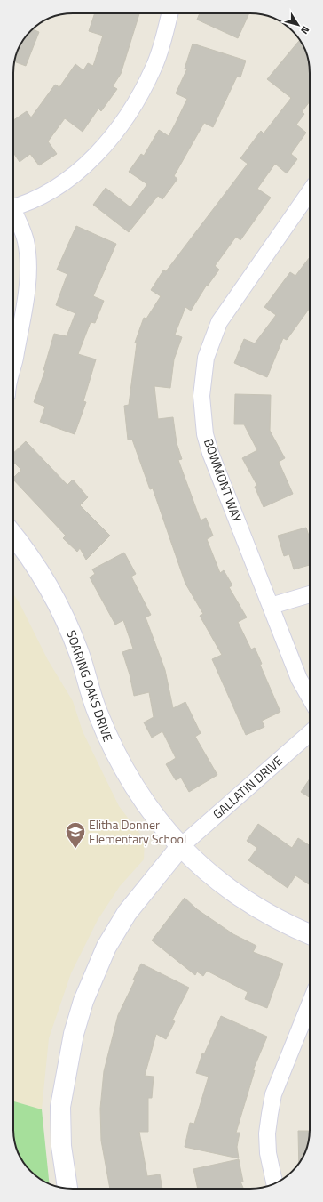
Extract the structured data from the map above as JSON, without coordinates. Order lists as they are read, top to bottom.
{
  "streets": {
    "street": ["BOWMONT WAY", "SOARING OAKS DRIVE", "GALLATIN DRIVE"]
  },
  "crossings": [
    ["SOARING OAKS DRIVE", "GALLATIN DRIVE"]
  ],
  "places": {
    "school or university": ["Elitha Donner Elementary School"]
  },
  "north": "bottom right"
}
